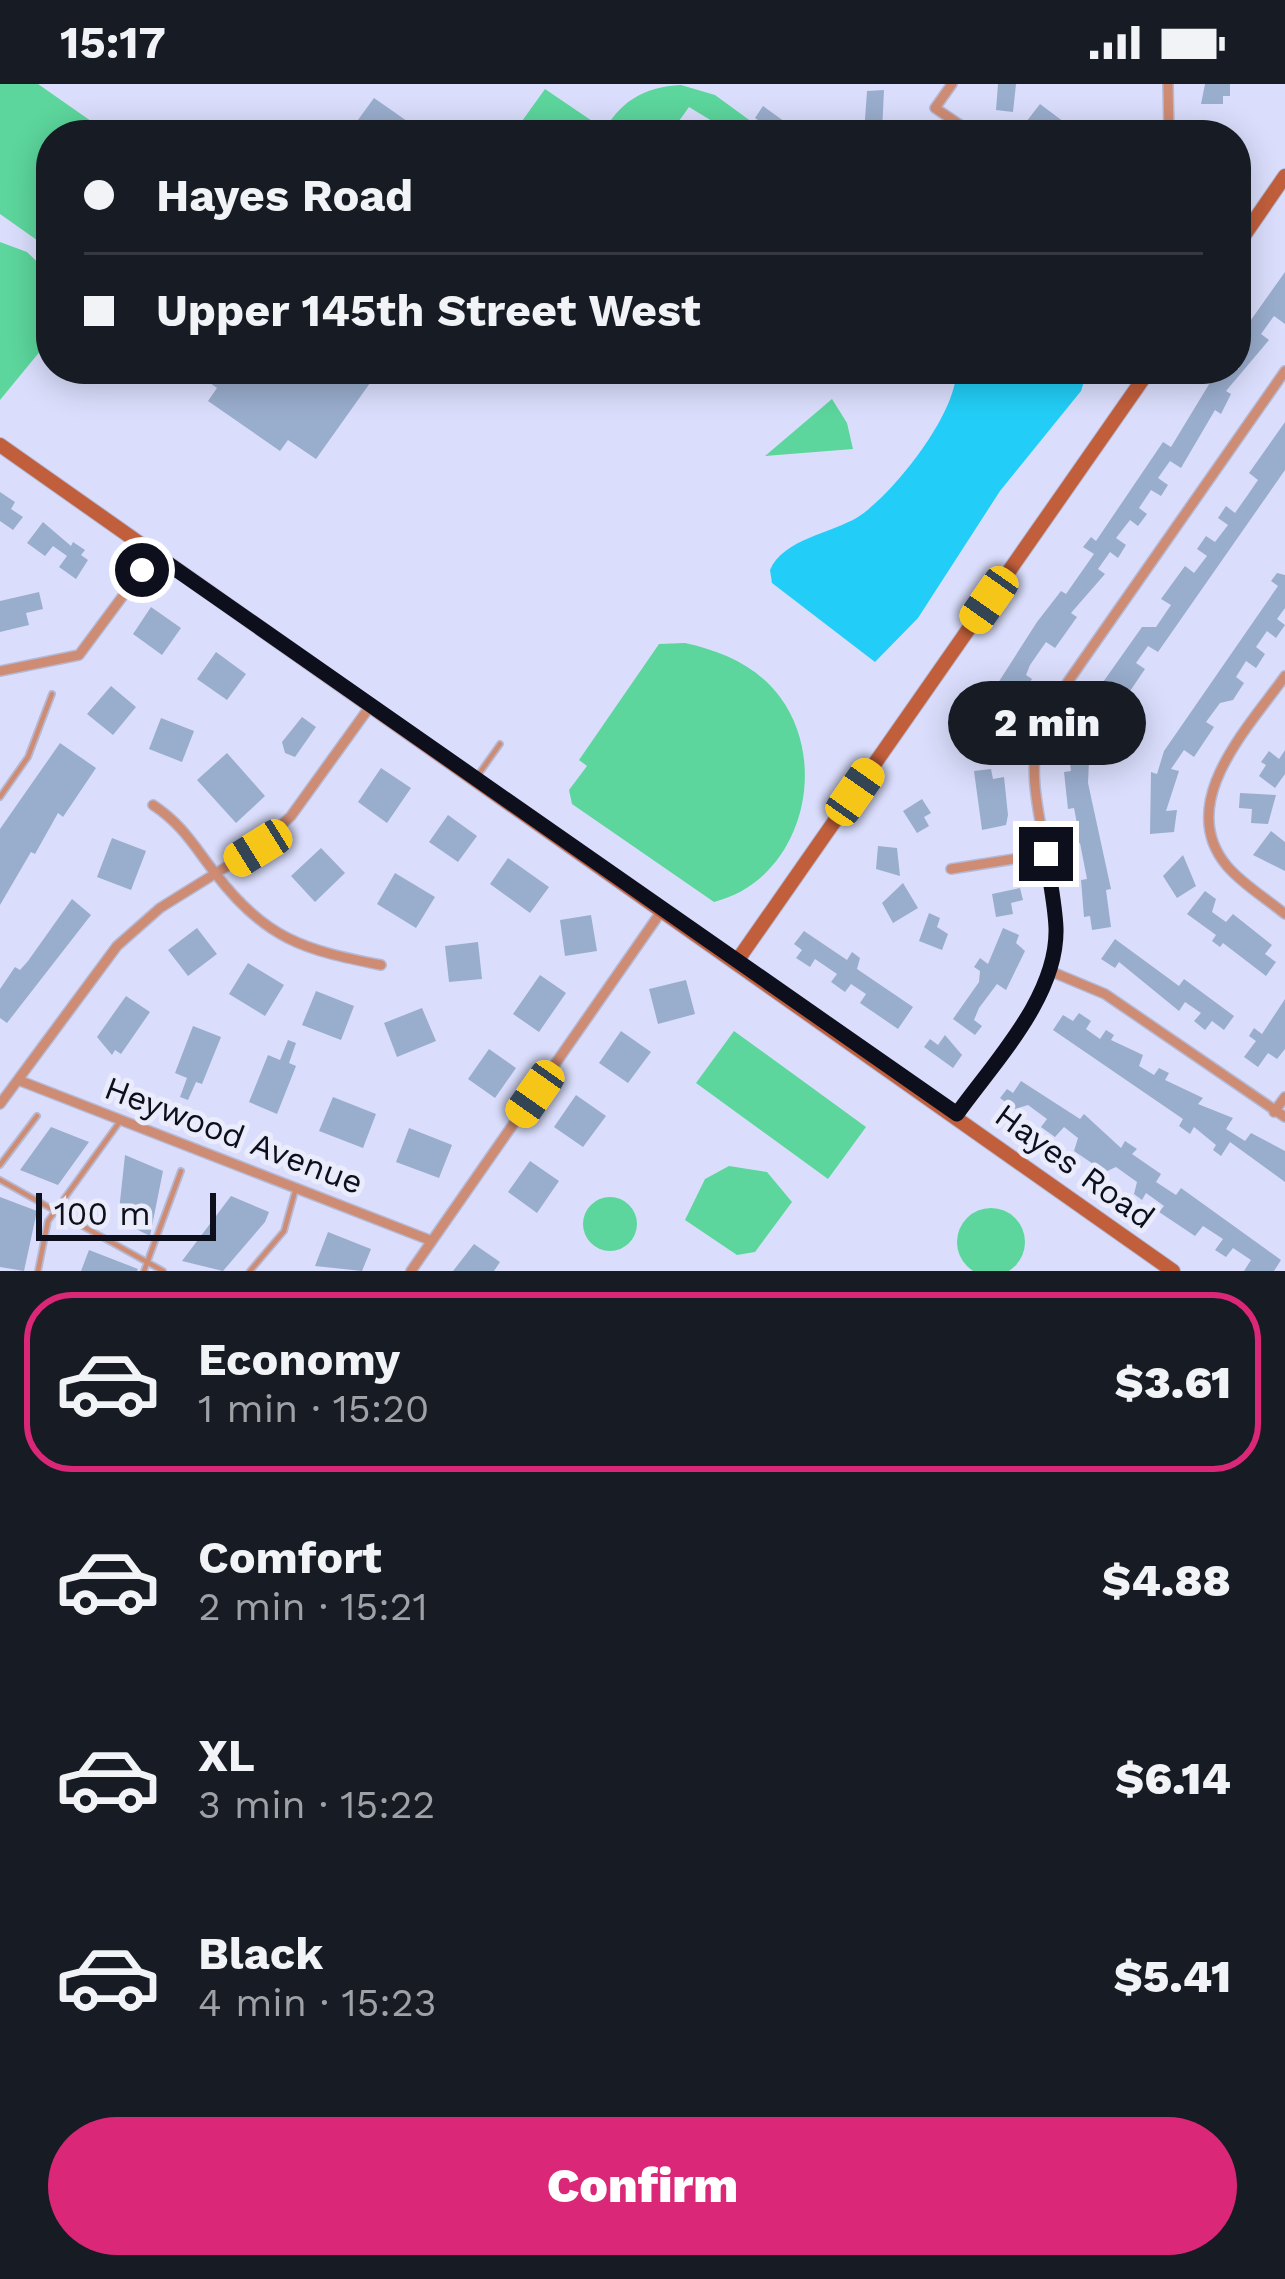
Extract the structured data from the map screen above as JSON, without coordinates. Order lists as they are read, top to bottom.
{
  "streets": {
    "street": ["Heywood Avenue", "Hayes Road"]
  },
  "scale_bar": "100 m",
  "page": {
    "status": "15:17",
    "banner": ["Hayes Road", "Upper 145th Street West"],
    "bubble": "2 min",
    "scale": "100 m",
    "list": [
      {
        "name": "Economy",
        "note": "1 min · 15:20",
        "value": "$3.61"
      },
      {
        "name": "Comfort",
        "note": "2 min · 15:21",
        "value": "$4.88"
      },
      {
        "name": "XL",
        "note": "3 min · 15:22",
        "value": "$6.14"
      },
      {
        "name": "Black",
        "note": "4 min · 15:23",
        "value": "$5.41"
      }
    ],
    "buttons": "Confirm"
  }
}
